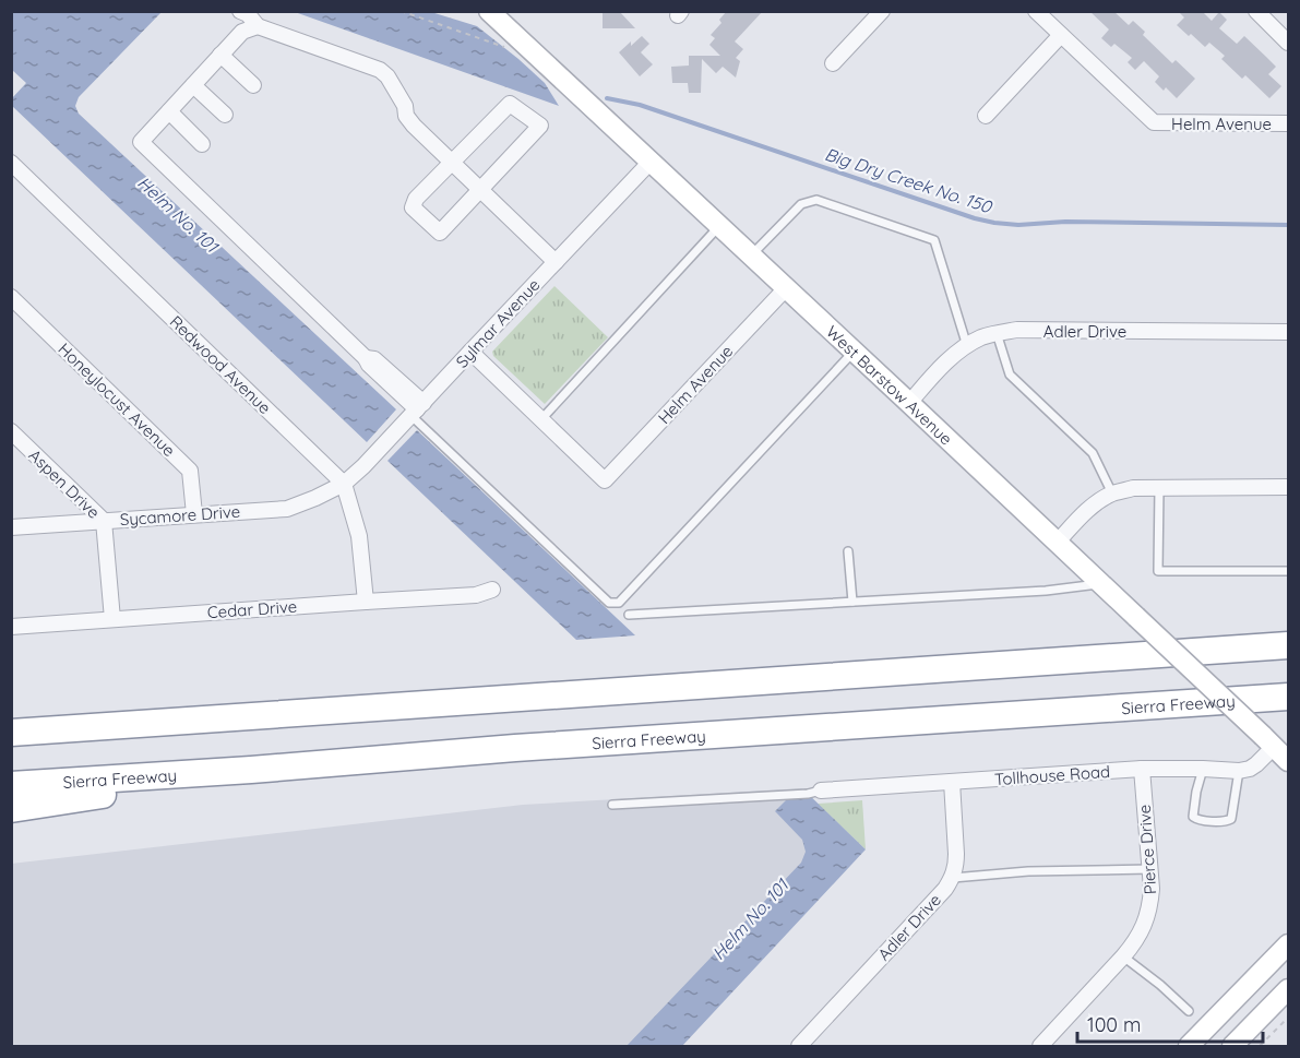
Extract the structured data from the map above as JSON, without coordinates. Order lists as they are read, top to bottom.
{
  "streets": {
    "highway": ["Sierra Freeway"],
    "main road": ["West Barstow Avenue"],
    "street": [
      "Helm Avenue",
      "Sylmar Avenue",
      "Adler Drive",
      "Redwood Avenue",
      "Honeylocust Avenue",
      "Aspen Drive",
      "Sycamore Drive",
      "Cedar Drive",
      "Tollhouse Road",
      "Pierce Drive"
    ]
  },
  "crossings": [
    ["Helm Avenue", "West Barstow Avenue"],
    ["Sylmar Avenue", "Redwood Avenue"],
    ["Sylmar Avenue", "West Barstow Avenue"],
    ["Sylmar Avenue", "Sycamore Drive"],
    ["Adler Drive", "West Barstow Avenue"],
    ["Adler Drive", "Tollhouse Road"],
    ["Redwood Avenue", "Sycamore Drive"],
    ["Redwood Avenue", "Cedar Drive"],
    ["Honeylocust Avenue", "Sycamore Drive"],
    ["Aspen Drive", "Sycamore Drive"],
    ["Aspen Drive", "Cedar Drive"],
    ["Tollhouse Road", "Pierce Drive"]
  ],
  "water": ["Big Dry Creek No. 150", "Helm No. 101"],
  "scale_bar": "100 m"
}
